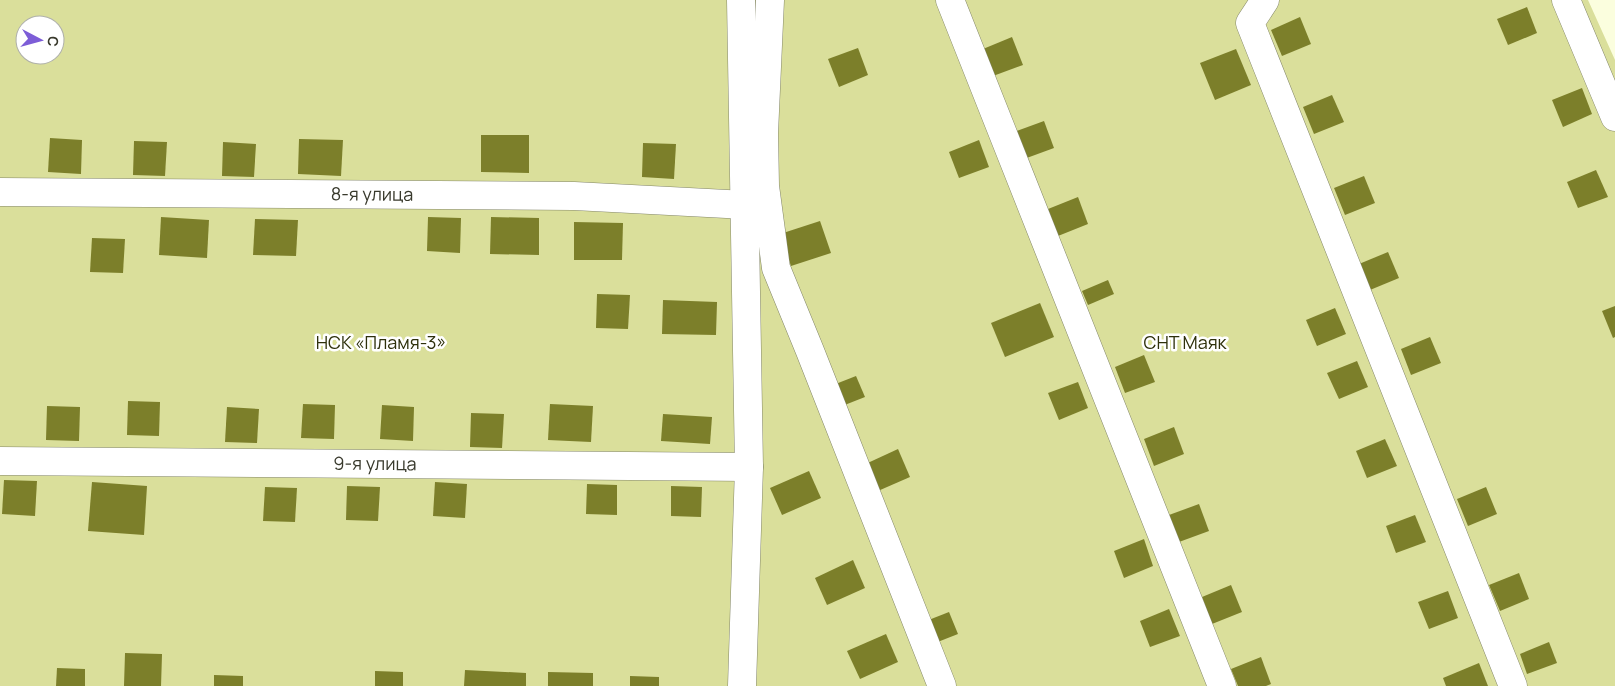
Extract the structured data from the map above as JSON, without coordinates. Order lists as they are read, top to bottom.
{
  "streets": {
    "street": ["8-я улица", "9-я улица"]
  },
  "parks": ["НСК «Пламя-3»", "СНТ Маяк"],
  "north": "right"
}
